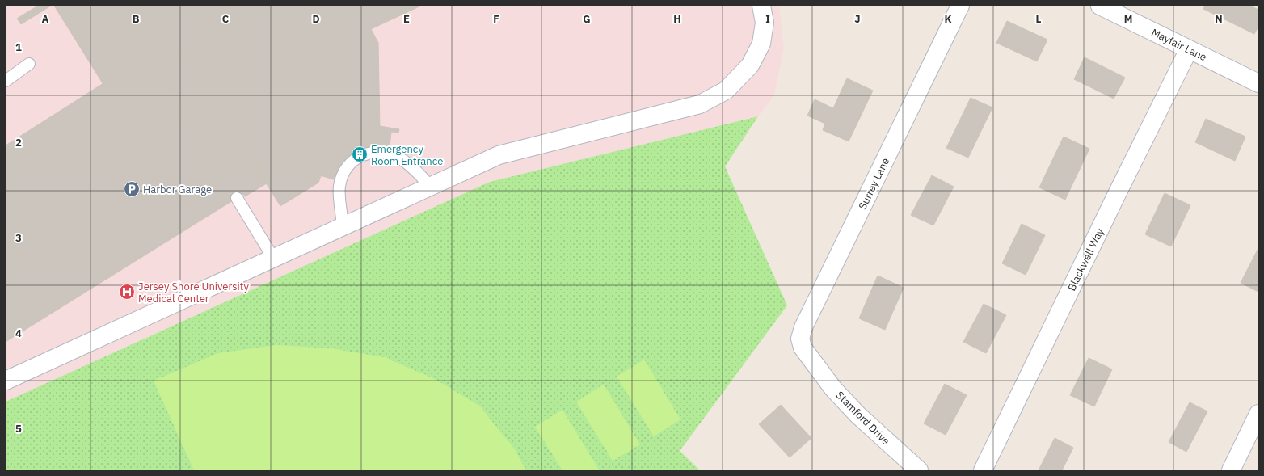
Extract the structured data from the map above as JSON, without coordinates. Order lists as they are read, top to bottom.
{
  "streets": {
    "street": [
      "Mayfair Lane",
      "Surrey Lane",
      "Blackwell Way",
      "Stamford Drive"
    ]
  },
  "crossings": [
    ["Mayfair Lane", "Blackwell Way"],
    ["Surrey Lane", "Stamford Drive"]
  ],
  "places": {
    "building": ["Emergency Room Entrance"],
    "parking": ["Harbor Garage"],
    "hospital": ["Jersey Shore University Medical Center"]
  },
  "grid": {
    "columns": [
      "A",
      "B",
      "C",
      "D",
      "E",
      "F",
      "G",
      "H",
      "I",
      "J",
      "K",
      "L",
      "M",
      "N"
    ],
    "rows": [
      "1",
      "2",
      "3",
      "4",
      "5"
    ]
  }
}
